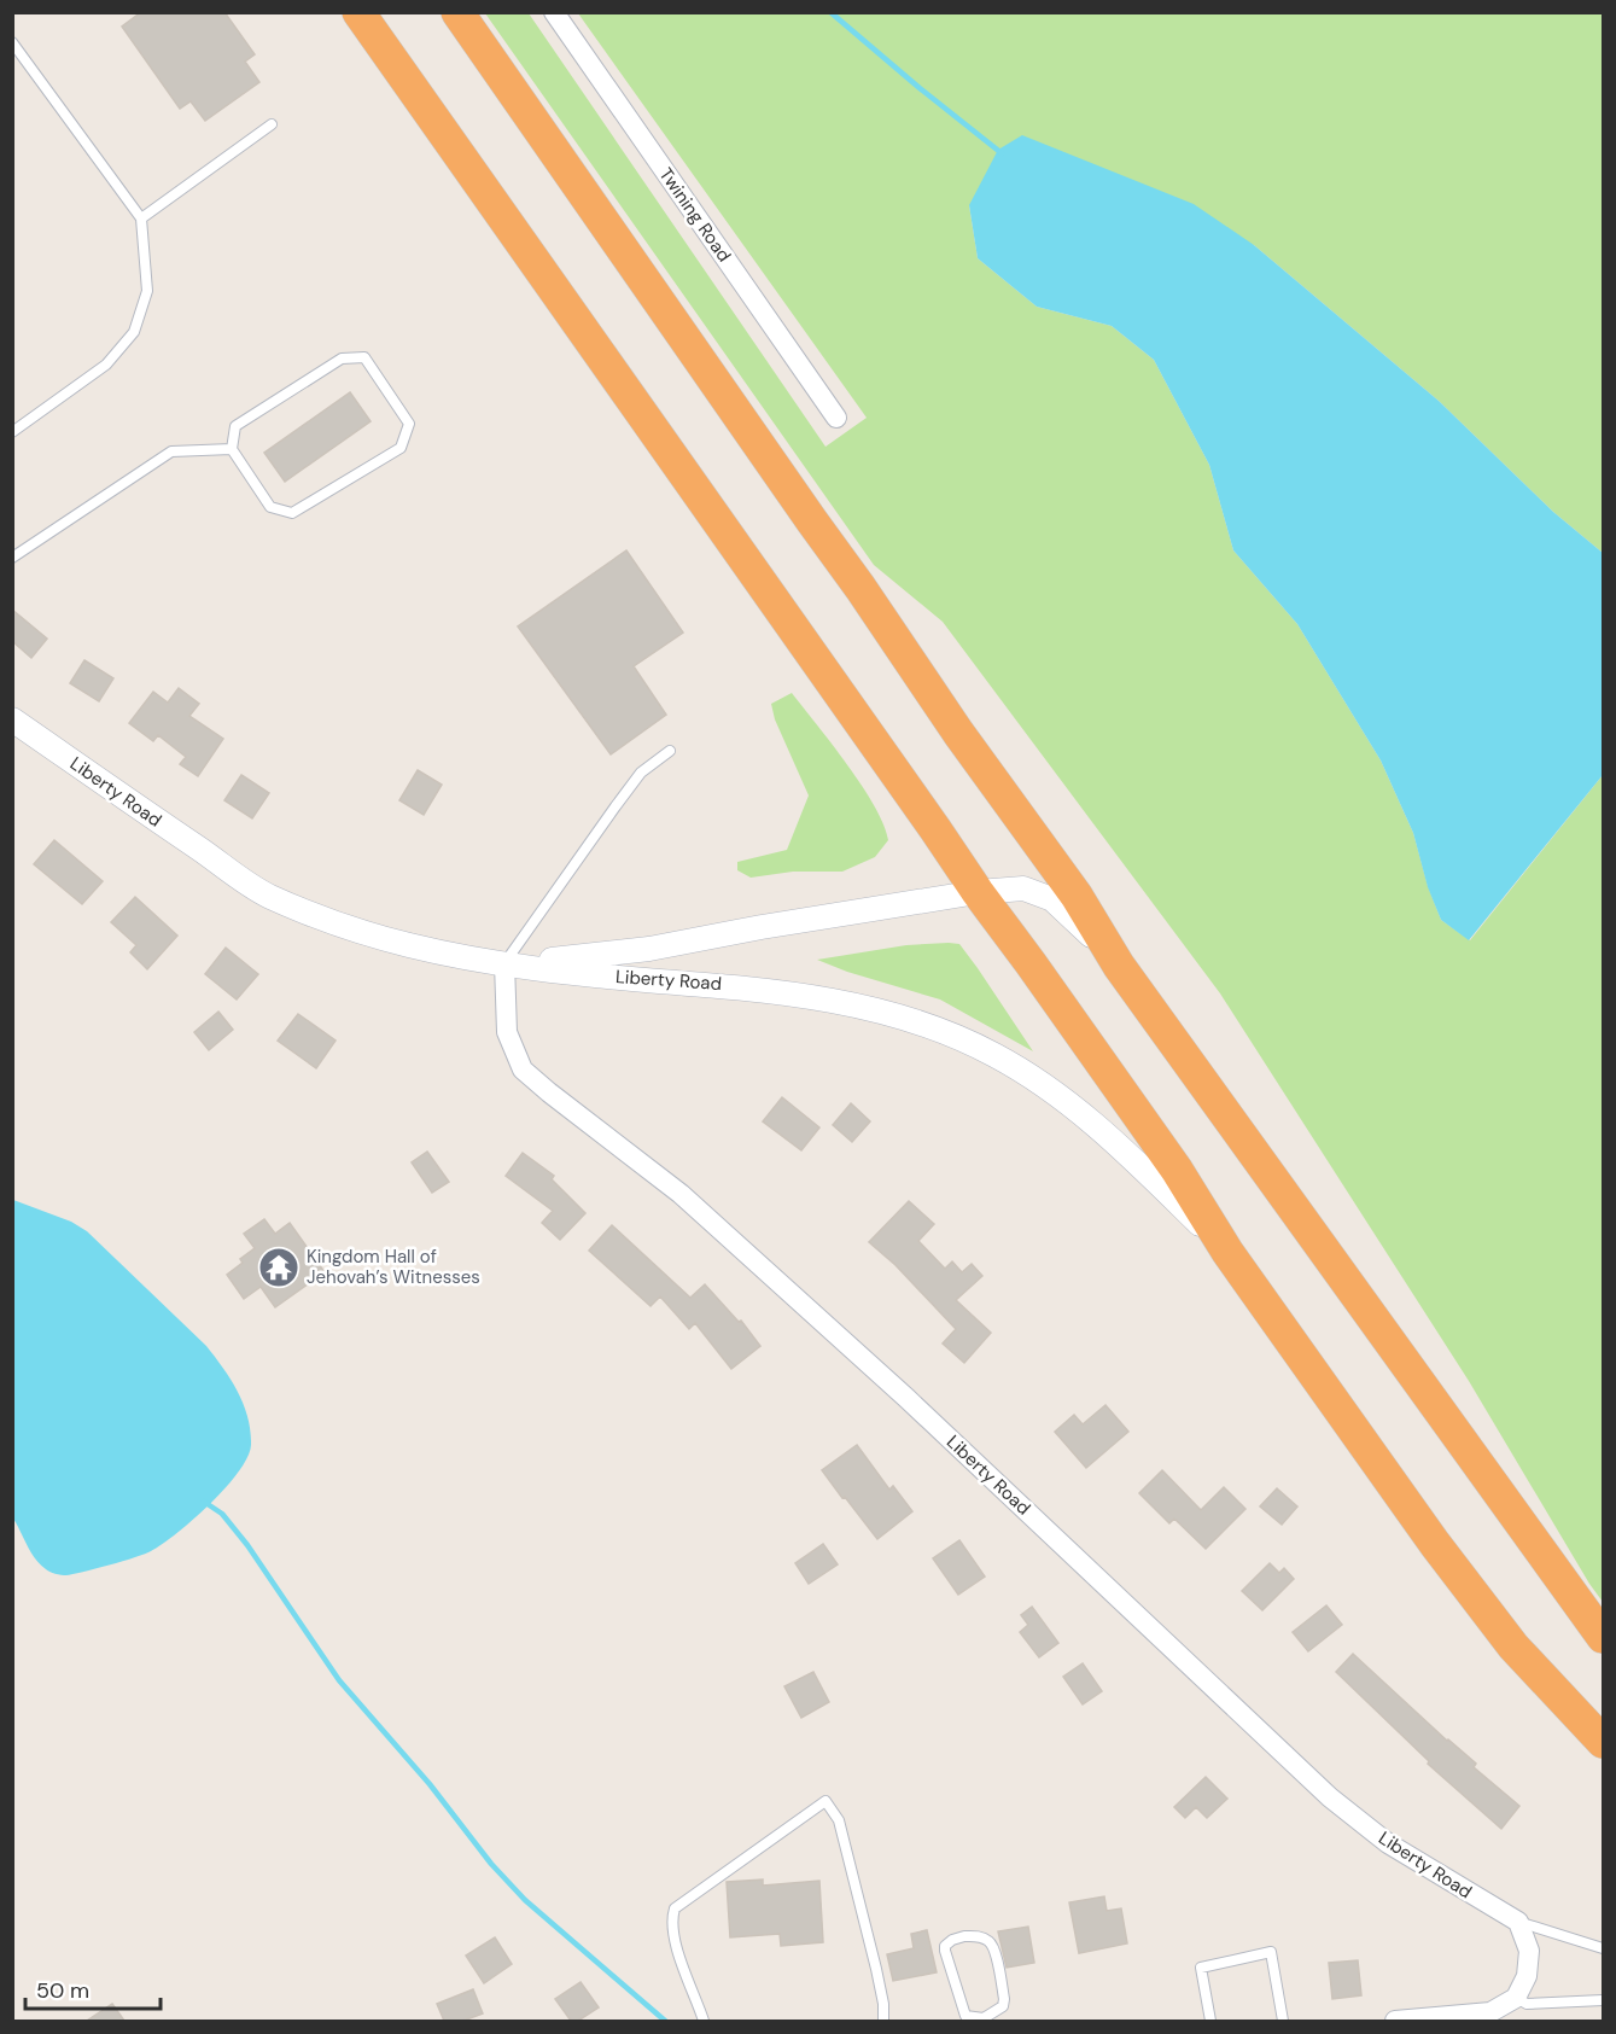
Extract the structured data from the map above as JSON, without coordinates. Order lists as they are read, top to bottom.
{
  "streets": {
    "street": ["Twining Road", "Liberty Road"]
  },
  "places": {
    "temple": ["Kingdom Hall of Jehovah’s Witnesses"]
  },
  "scale_bar": "50 m"
}
